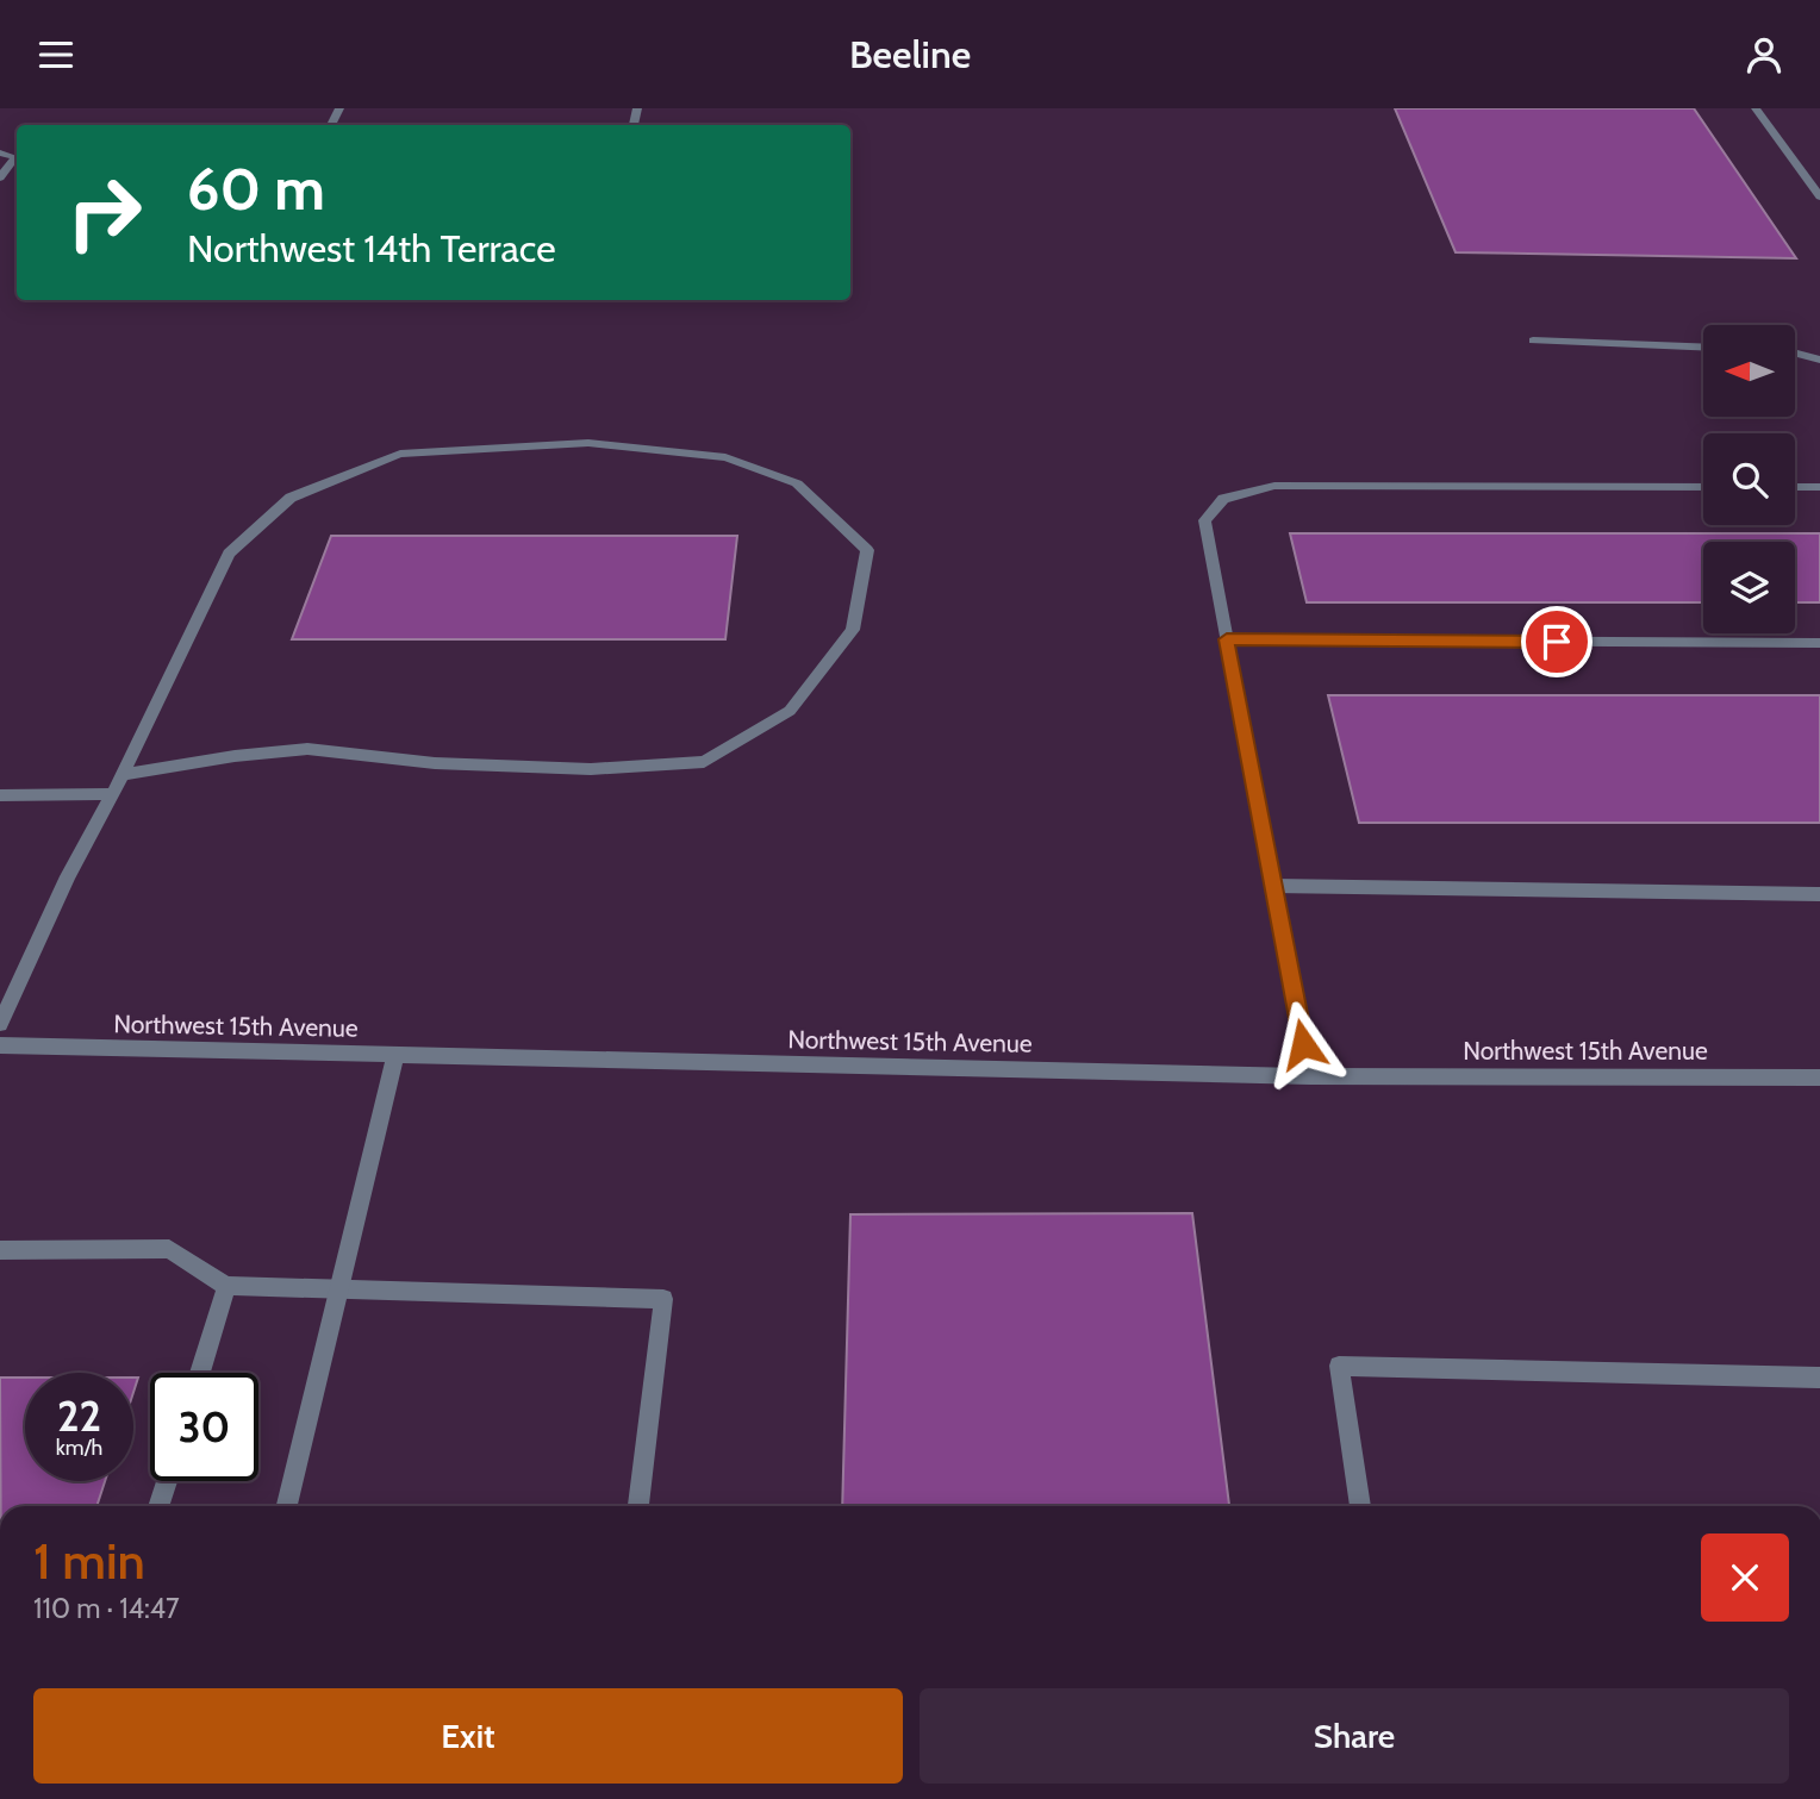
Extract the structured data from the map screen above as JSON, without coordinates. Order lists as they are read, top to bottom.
{
  "streets": {
    "street": ["Northwest 15th Avenue"]
  },
  "north": "left",
  "page": {
    "header": "Beeline",
    "turn": ["60 m", "Northwest 14th Terrace"],
    "speed": "22 km/h",
    "limit": "30",
    "heading": ["1 min", "110 m · 14:47"],
    "buttons": ["Exit", "Share"]
  }
}
